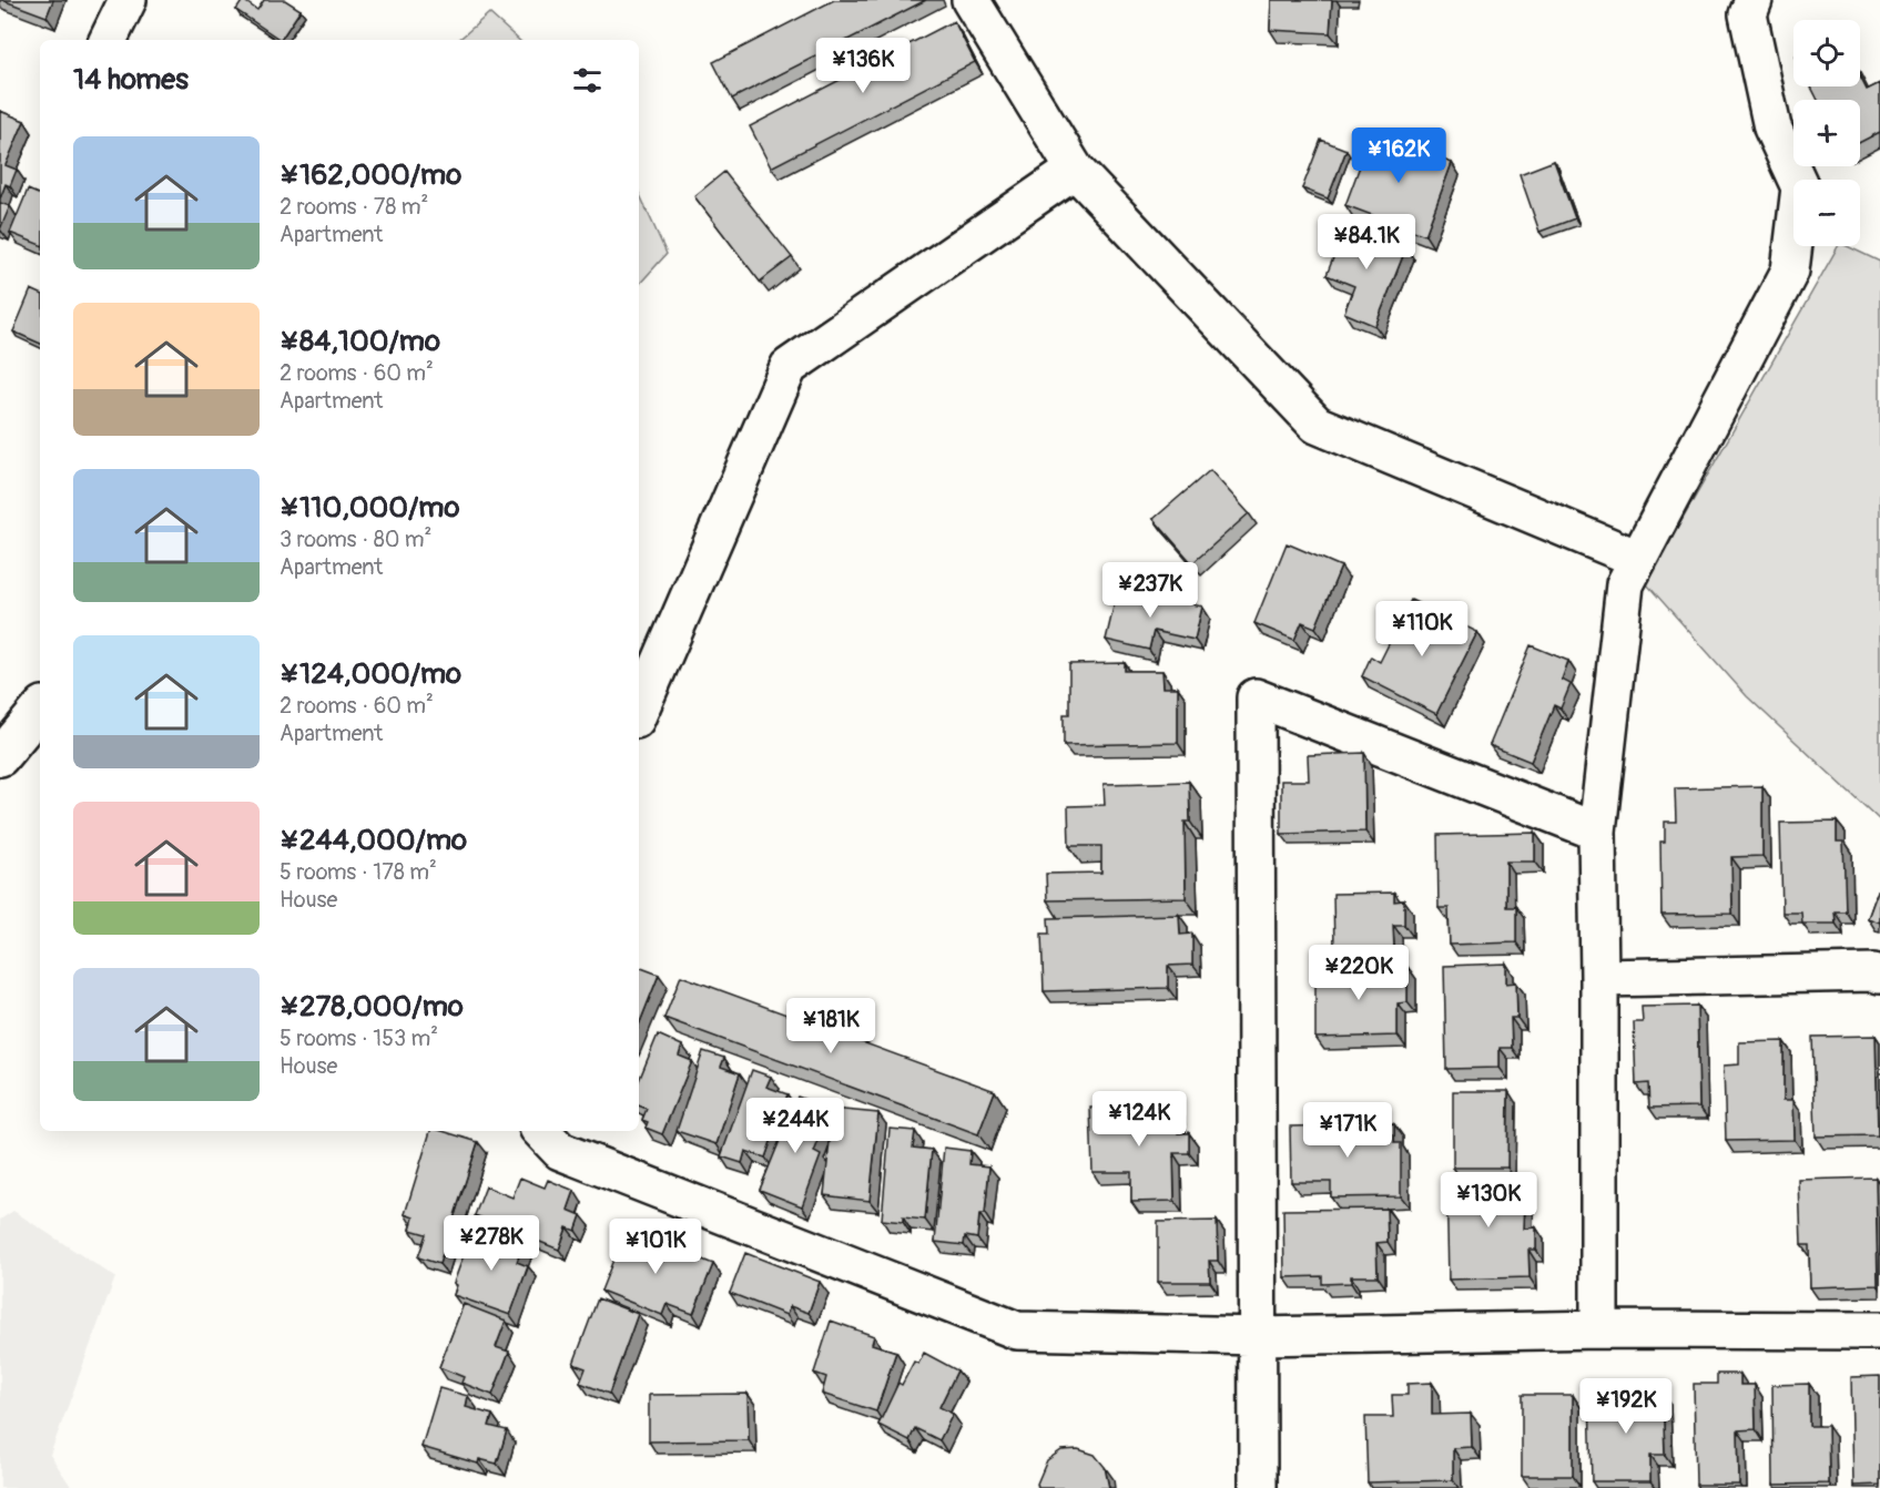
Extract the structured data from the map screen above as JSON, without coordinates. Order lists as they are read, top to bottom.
{
  "page": {
    "map_buttons": ["+", "−"],
    "price": [
      "¥136K",
      "¥162K",
      "¥84.1K",
      "¥237K",
      "¥110K",
      "¥220K",
      "¥181K",
      "¥124K",
      "¥244K",
      "¥171K",
      "¥130K",
      "¥278K",
      "¥101K",
      "¥192K"
    ],
    "heading": "14 homes",
    "list": [
      {
        "name": "¥162,000/mo",
        "note": "2 rooms · 78 m² · Apartment"
      },
      {
        "name": "¥84,100/mo",
        "note": "2 rooms · 60 m² · Apartment"
      },
      {
        "name": "¥110,000/mo",
        "note": "3 rooms · 80 m² · Apartment"
      },
      {
        "name": "¥124,000/mo",
        "note": "2 rooms · 60 m² · Apartment"
      },
      {
        "name": "¥244,000/mo",
        "note": "5 rooms · 178 m² · House"
      },
      {
        "name": "¥278,000/mo",
        "note": "5 rooms · 153 m² · House"
      }
    ]
  }
}
